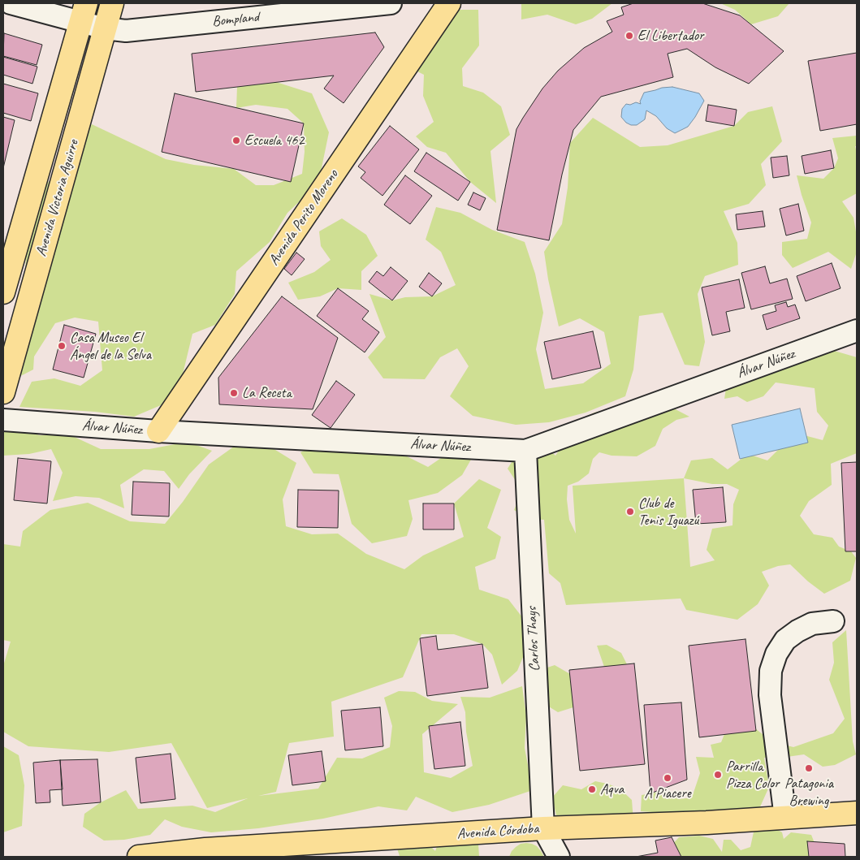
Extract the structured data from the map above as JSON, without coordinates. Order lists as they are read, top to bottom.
{
  "streets": {
    "main road": ["Avenida Victoria Aguirre", "Avenida Perito Moreno", "Avenida Córdoba"],
    "street": ["Bompland", "Álvar Núñez", "Carlos Thays"]
  },
  "crossings": [
    ["Bompland", "Avenida Victoria Aguirre"],
    ["Avenida Perito Moreno", "Álvar Núñez"],
    ["Álvar Núñez", "Carlos Thays"],
    ["Carlos Thays", "Avenida Córdoba"]
  ],
  "places": [
    "El Libertador",
    "Escuela 462",
    "Casa Museo El Ángel de la Selva",
    "La Receta",
    "Club de Tenis Iguazú",
    "Patagonia Brewing",
    "Parrilla Pizza Color",
    "A Piacere",
    "Aqva"
  ]
}
